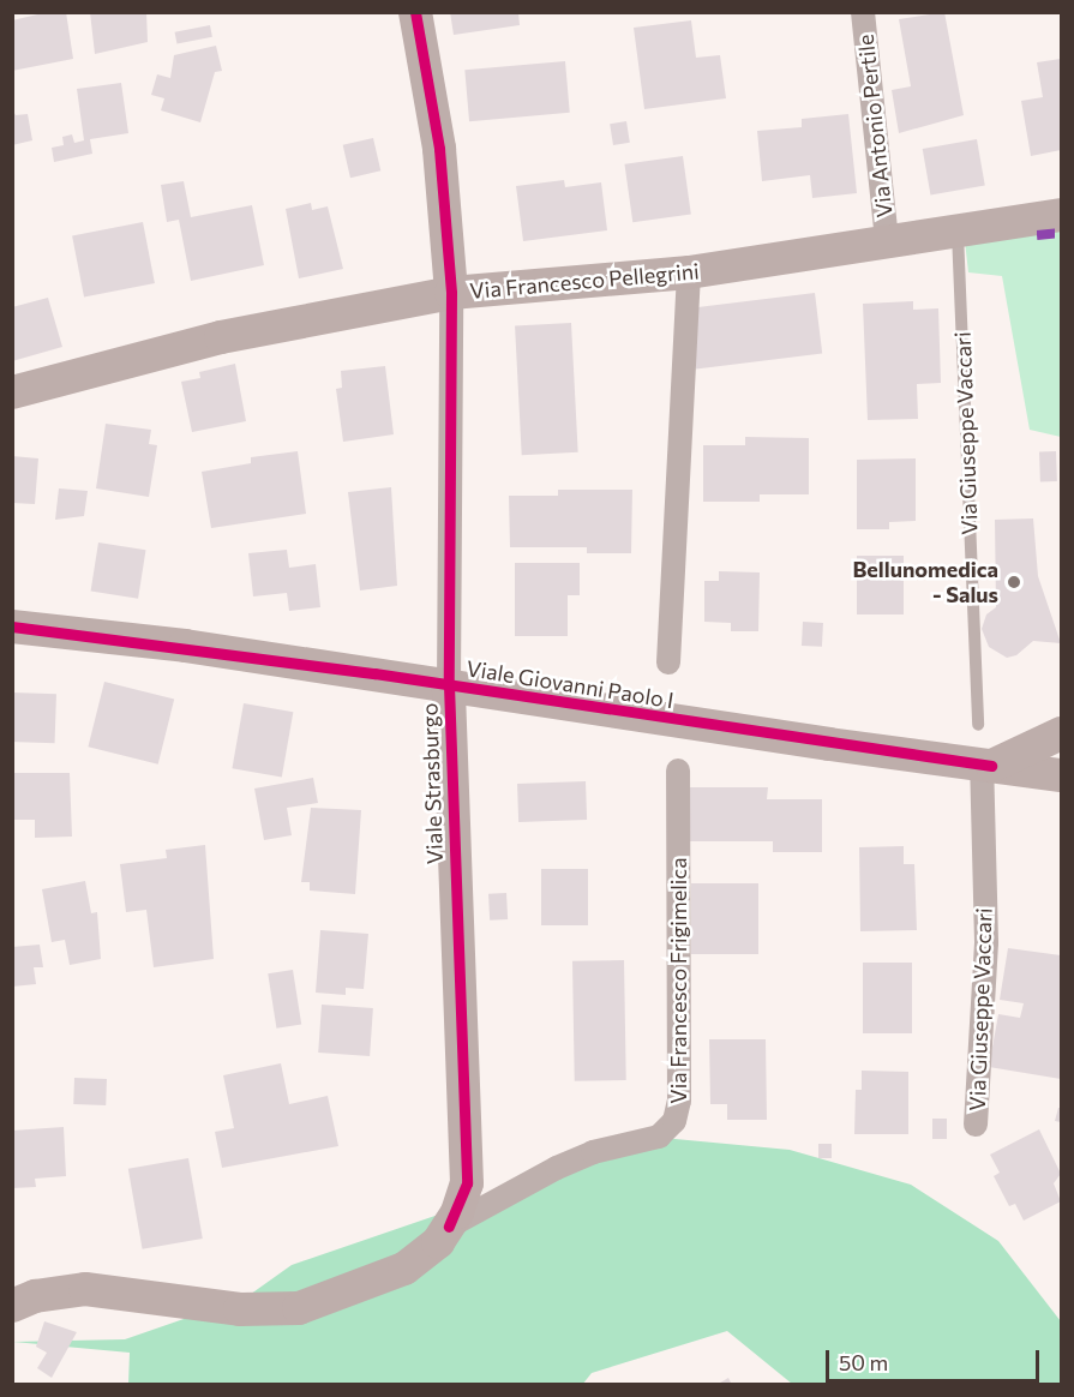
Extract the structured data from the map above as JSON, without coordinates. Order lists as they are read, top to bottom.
{
  "streets": {
    "street": [
      "Via Antonio Pertile",
      "Via Francesco Pellegrini",
      "Via Giuseppe Vaccari",
      "Viale Giovanni Paolo I",
      "Viale Strasburgo",
      "Via Francesco Frigimelica"
    ]
  },
  "crossings": [
    ["Via Antonio Pertile", "Via Francesco Pellegrini"],
    ["Via Francesco Pellegrini", "Via Giuseppe Vaccari"],
    ["Via Francesco Pellegrini", "Viale Strasburgo"],
    ["Via Giuseppe Vaccari", "Viale Giovanni Paolo I"],
    ["Viale Giovanni Paolo I", "Viale Strasburgo"],
    ["Viale Strasburgo", "Via Francesco Frigimelica"]
  ],
  "places": ["Bellunomedica - Salus"],
  "scale_bar": "50 m"
}
